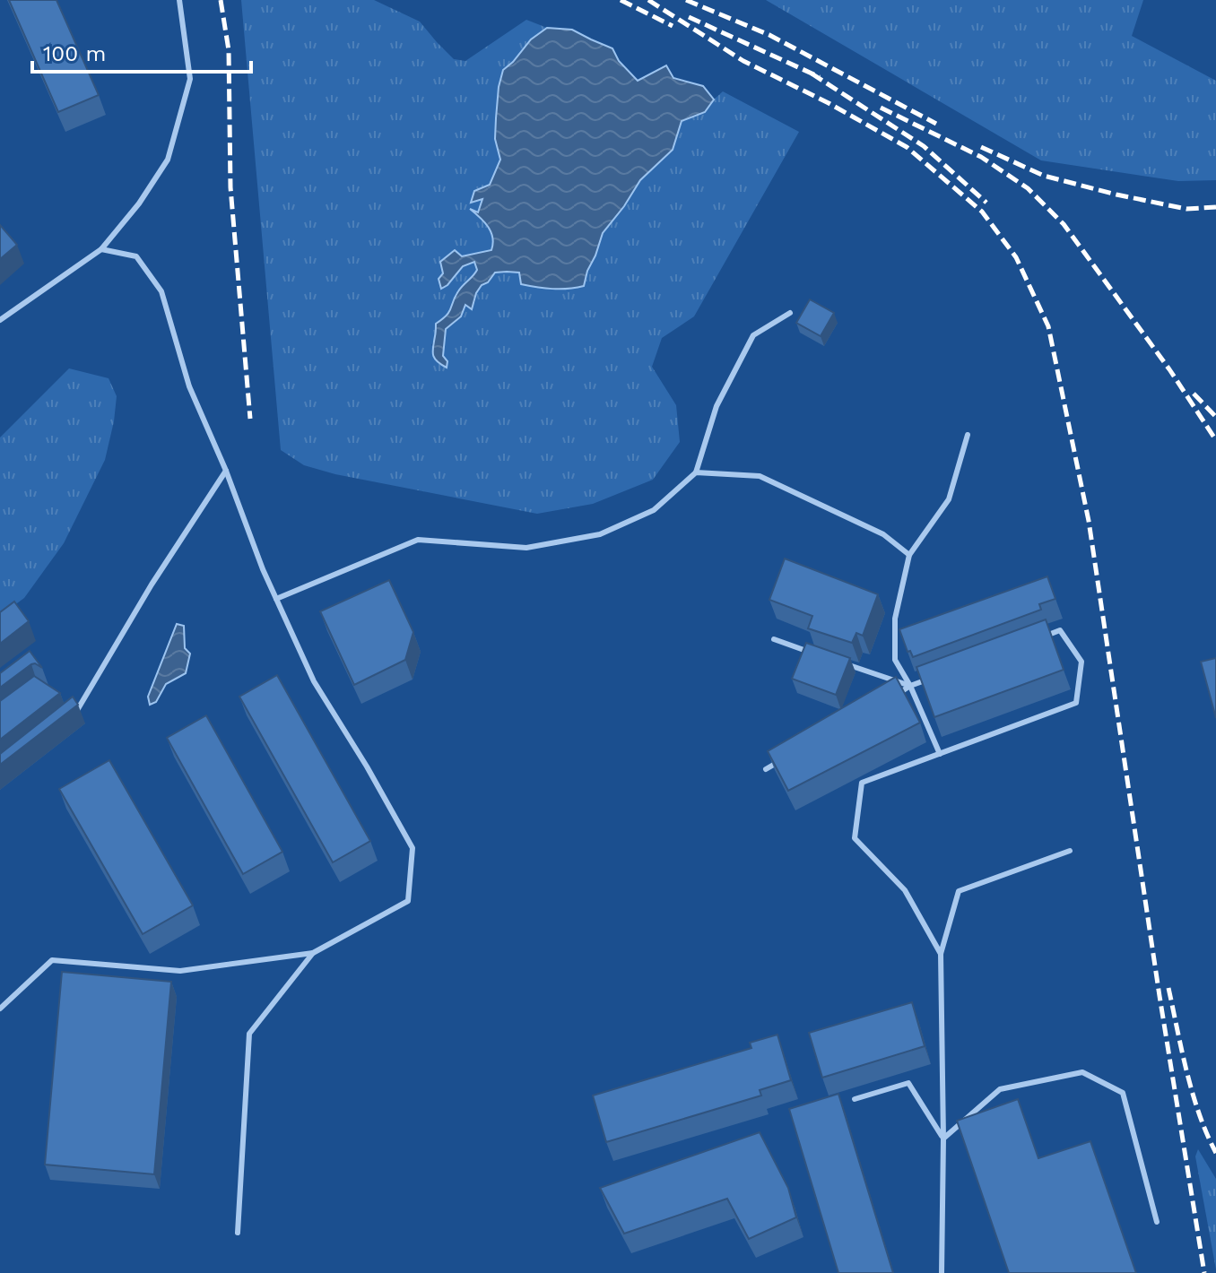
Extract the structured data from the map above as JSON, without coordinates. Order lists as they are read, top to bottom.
{
  "scale_bar": "100 m"
}
